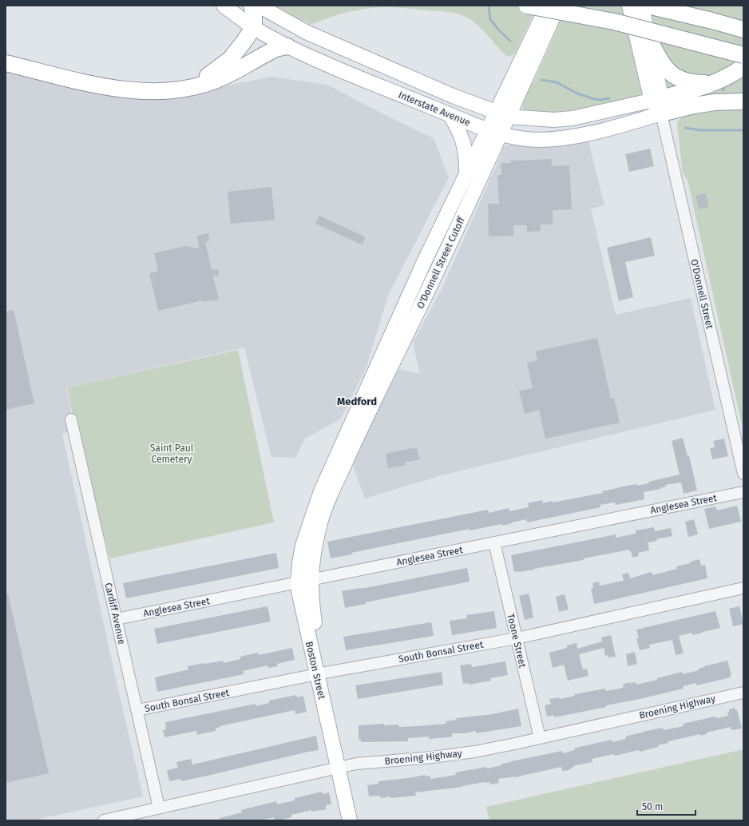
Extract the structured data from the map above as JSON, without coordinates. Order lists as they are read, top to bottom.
{
  "streets": {
    "main road": [
      "Interstate Avenue",
      "O'Donnell Street Cutoff",
      "O'Donnell Street",
      "Boston Street"
    ],
    "street": [
      "Anglesea Street",
      "Cardiff Avenue",
      "Toone Street",
      "South Bonsal Street",
      "Broening Highway"
    ]
  },
  "crossings": [
    ["Interstate Avenue", "O'Donnell Street Cutoff"],
    ["Interstate Avenue", "O'Donnell Street"],
    ["O'Donnell Street Cutoff", "Boston Street"],
    ["Anglesea Street", "Cardiff Avenue"],
    ["Anglesea Street", "Toone Street"],
    ["Anglesea Street", "Boston Street"],
    ["Cardiff Avenue", "South Bonsal Street"],
    ["Cardiff Avenue", "Broening Highway"],
    ["Toone Street", "South Bonsal Street"],
    ["Toone Street", "Broening Highway"],
    ["South Bonsal Street", "Boston Street"],
    ["Boston Street", "Broening Highway"]
  ],
  "districts": ["Medford"],
  "parks": ["Saint Paul Cemetery"],
  "scale_bar": "50 m"
}
